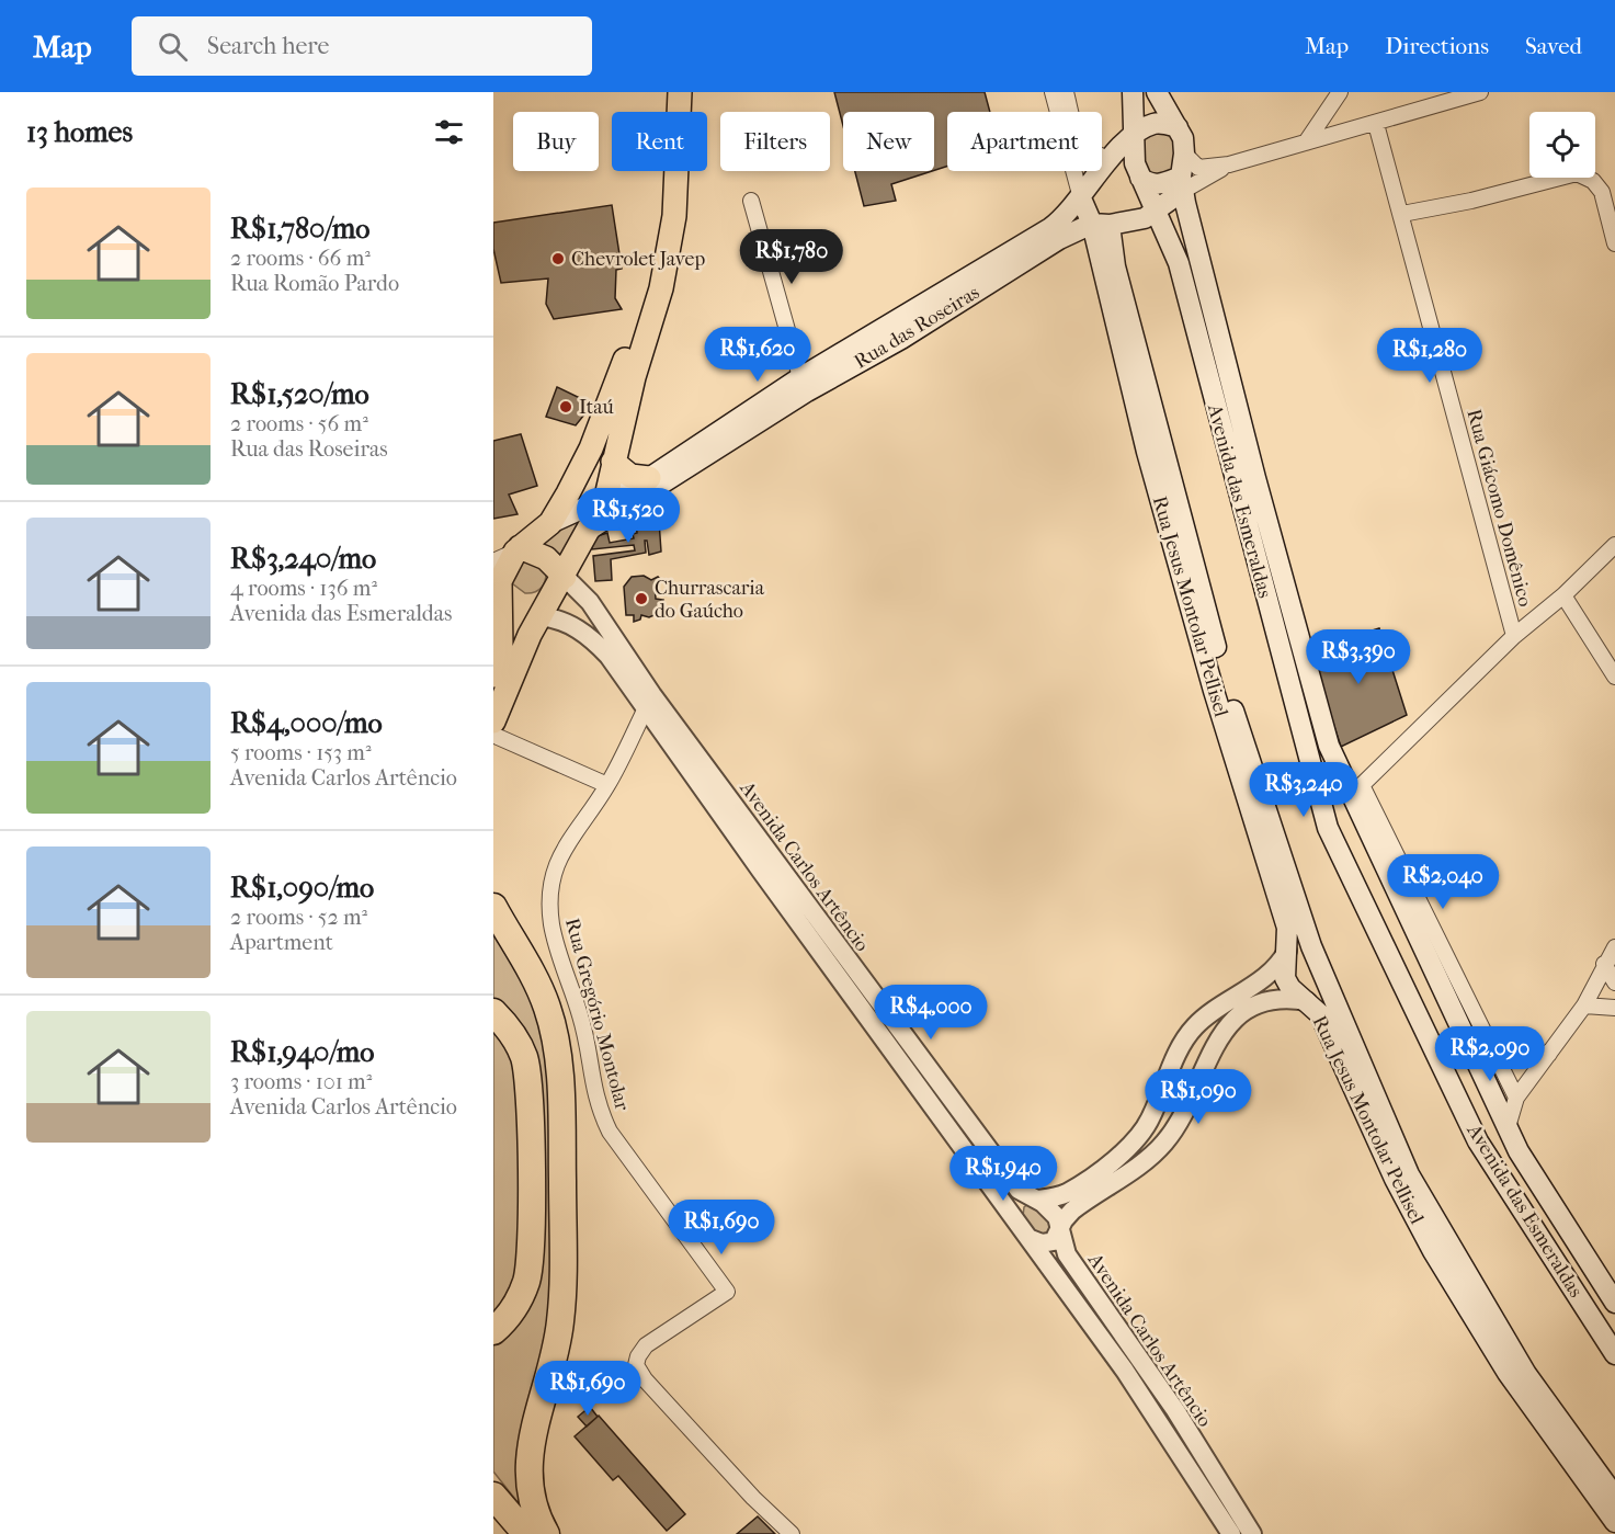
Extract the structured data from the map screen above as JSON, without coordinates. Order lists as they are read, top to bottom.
{
  "streets": {
    "main road": ["Rua das Roseiras", "Avenida das Esmeraldas", "Rua Jesus Montolar Pellisel"],
    "street": ["Rua Giácomo Domênico", "Avenida Carlos Artêncio", "Rua Gregório Montolar"]
  },
  "crossings": [
    ["Rua das Roseiras", "Avenida das Esmeraldas"],
    ["Rua das Roseiras", "Rua Jesus Montolar Pellisel"],
    ["Avenida Carlos Artêncio", "Rua Gregório Montolar"]
  ],
  "places": ["Chevrolet Javep", "Itaú", "Churrascaria do Gaúcho"],
  "page": {
    "header": "Map",
    "search": "Search here",
    "nav": ["Map", "Directions", "Saved"],
    "heading": "13 homes",
    "chip": [
      "Buy",
      "Rent",
      "Filters",
      "New",
      "Apartment"
    ],
    "list": [
      {
        "name": "R$1,780/mo",
        "note": "2 rooms · 66 m² · Rua Romão Pardo"
      },
      {
        "name": "R$1,520/mo",
        "note": "2 rooms · 56 m² · Rua das Roseiras"
      },
      {
        "name": "R$3,240/mo",
        "note": "4 rooms · 136 m² · Avenida das Esmeraldas"
      },
      {
        "name": "R$4,000/mo",
        "note": "5 rooms · 153 m² · Avenida Carlos Artêncio"
      },
      {
        "name": "R$1,090/mo",
        "note": "2 rooms · 52 m² · Apartment"
      },
      {
        "name": "R$1,940/mo",
        "note": "3 rooms · 101 m² · Avenida Carlos Artêncio"
      }
    ],
    "price": [
      "R$1,780",
      "R$1,620",
      "R$1,280",
      "R$1,520",
      "R$3,390",
      "R$3,240",
      "R$2,040",
      "R$4,000",
      "R$2,090",
      "R$1,090",
      "R$1,940",
      "R$1,690",
      "R$1,690"
    ]
  }
}
